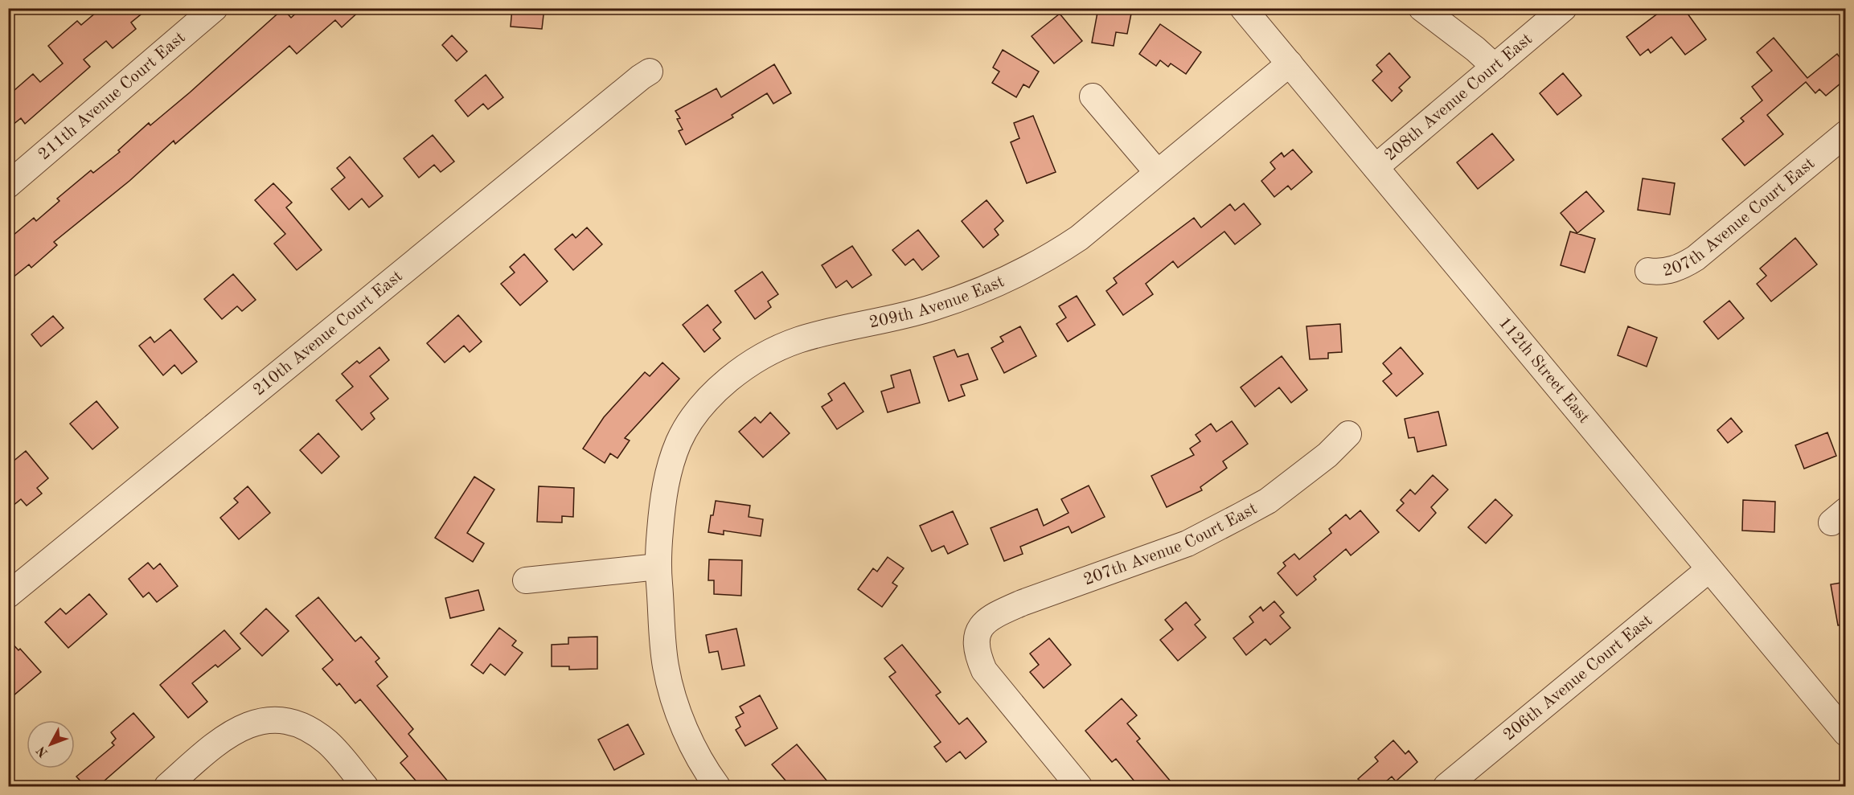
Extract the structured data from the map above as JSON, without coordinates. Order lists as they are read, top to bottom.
{
  "streets": {
    "street": [
      "211th Avenue Court East",
      "208th Avenue Court East",
      "207th Avenue Court East",
      "209th Avenue East",
      "210th Avenue Court East",
      "112th Street East",
      "206th Avenue Court East"
    ]
  },
  "crossings": [
    ["208th Avenue Court East", "112th Street East"],
    ["209th Avenue East", "112th Street East"],
    ["112th Street East", "206th Avenue Court East"]
  ],
  "north": "bottom left"
}
